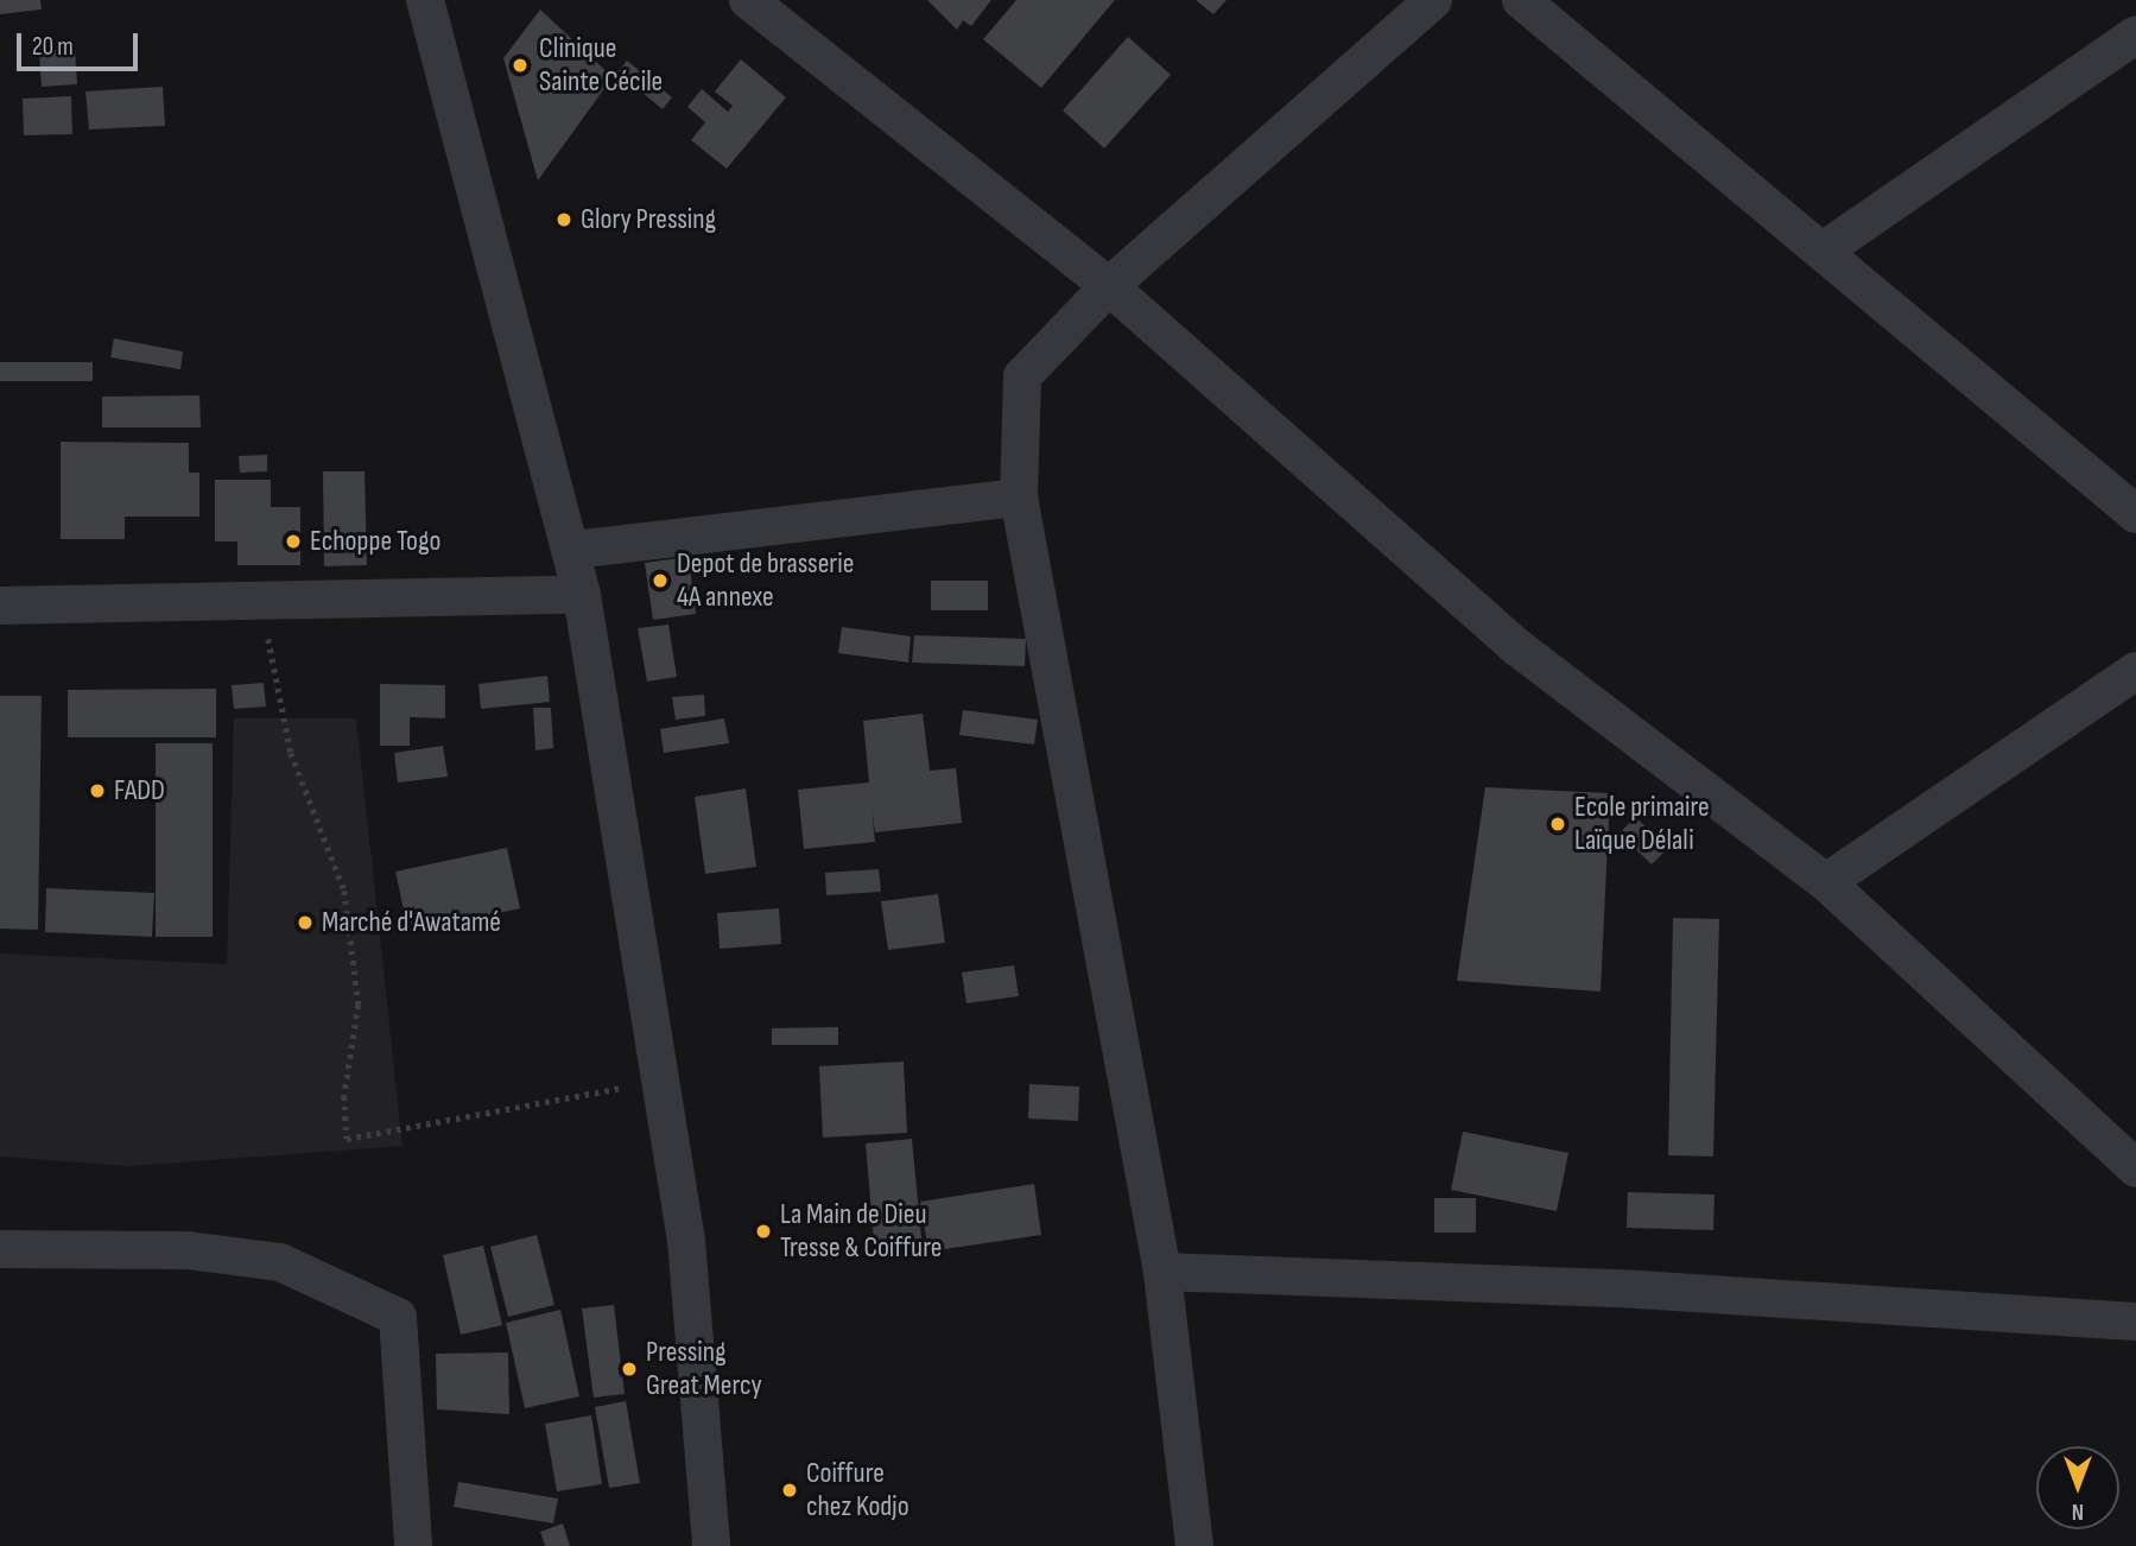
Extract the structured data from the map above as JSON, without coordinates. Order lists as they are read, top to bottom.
{
  "places": [
    "Clinique Sainte Cécile",
    "Glory Pressing",
    "Echoppe Togo",
    "Depot de brasserie 4A annexe",
    "FADD",
    "Ecole primaire Laïque Délali",
    "Marché d'Awatamé",
    "La Main de Dieu Tresse & Coiffure",
    "Pressing Great Mercy",
    "Coiffure chez Kodjo"
  ],
  "scale_bar": "20 m",
  "north": "bottom"
}
